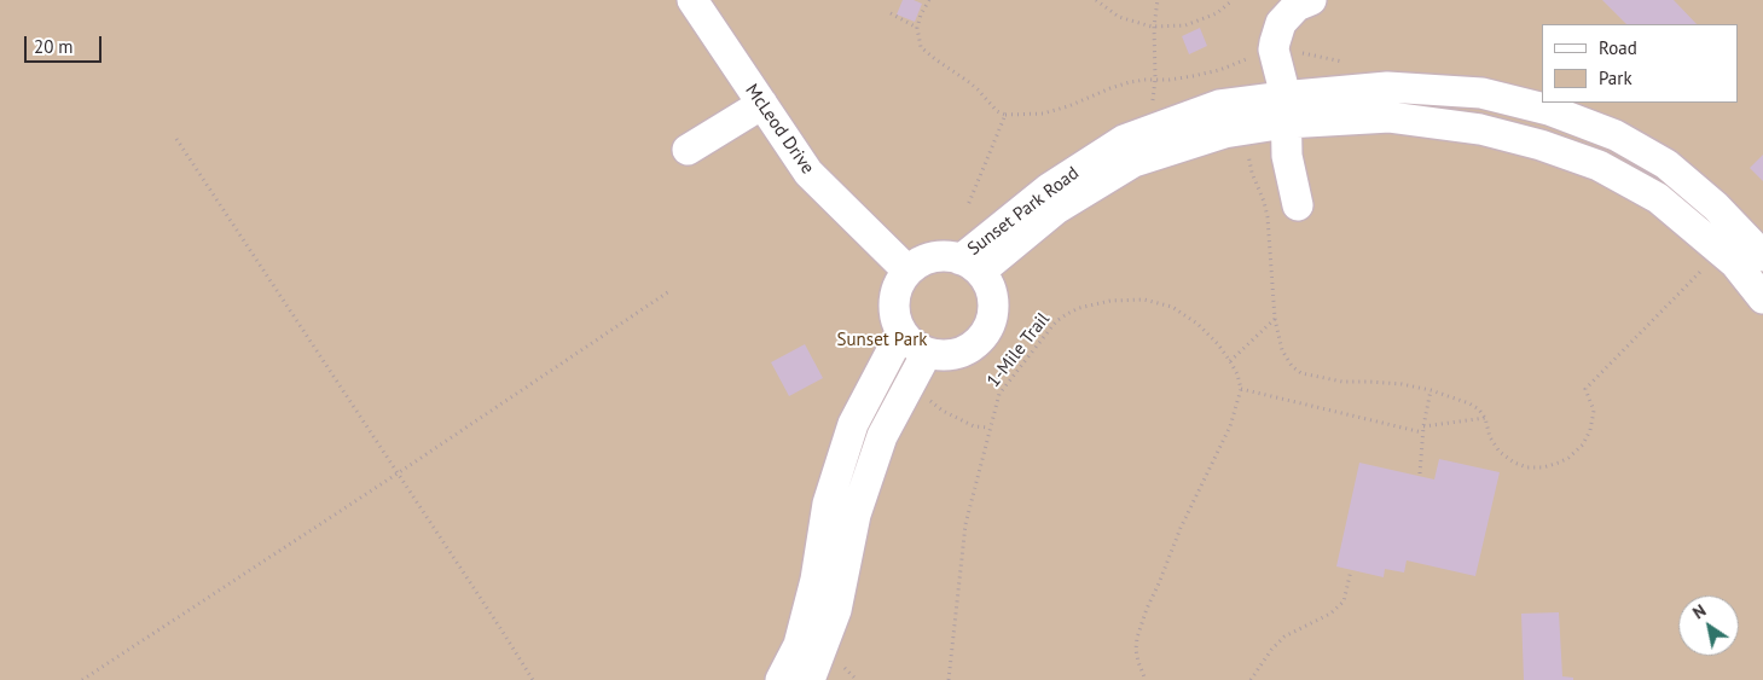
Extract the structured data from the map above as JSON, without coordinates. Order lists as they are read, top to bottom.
{
  "streets": {
    "street": ["McLeod Drive", "Sunset Park Road"],
    "path": ["1-Mile Trail"]
  },
  "crossings": [
    ["McLeod Drive", "Sunset Park Road"]
  ],
  "parks": ["Sunset Park"],
  "legend": ["Road", "Park"],
  "scale_bar": "20 m",
  "north": "top left"
}
